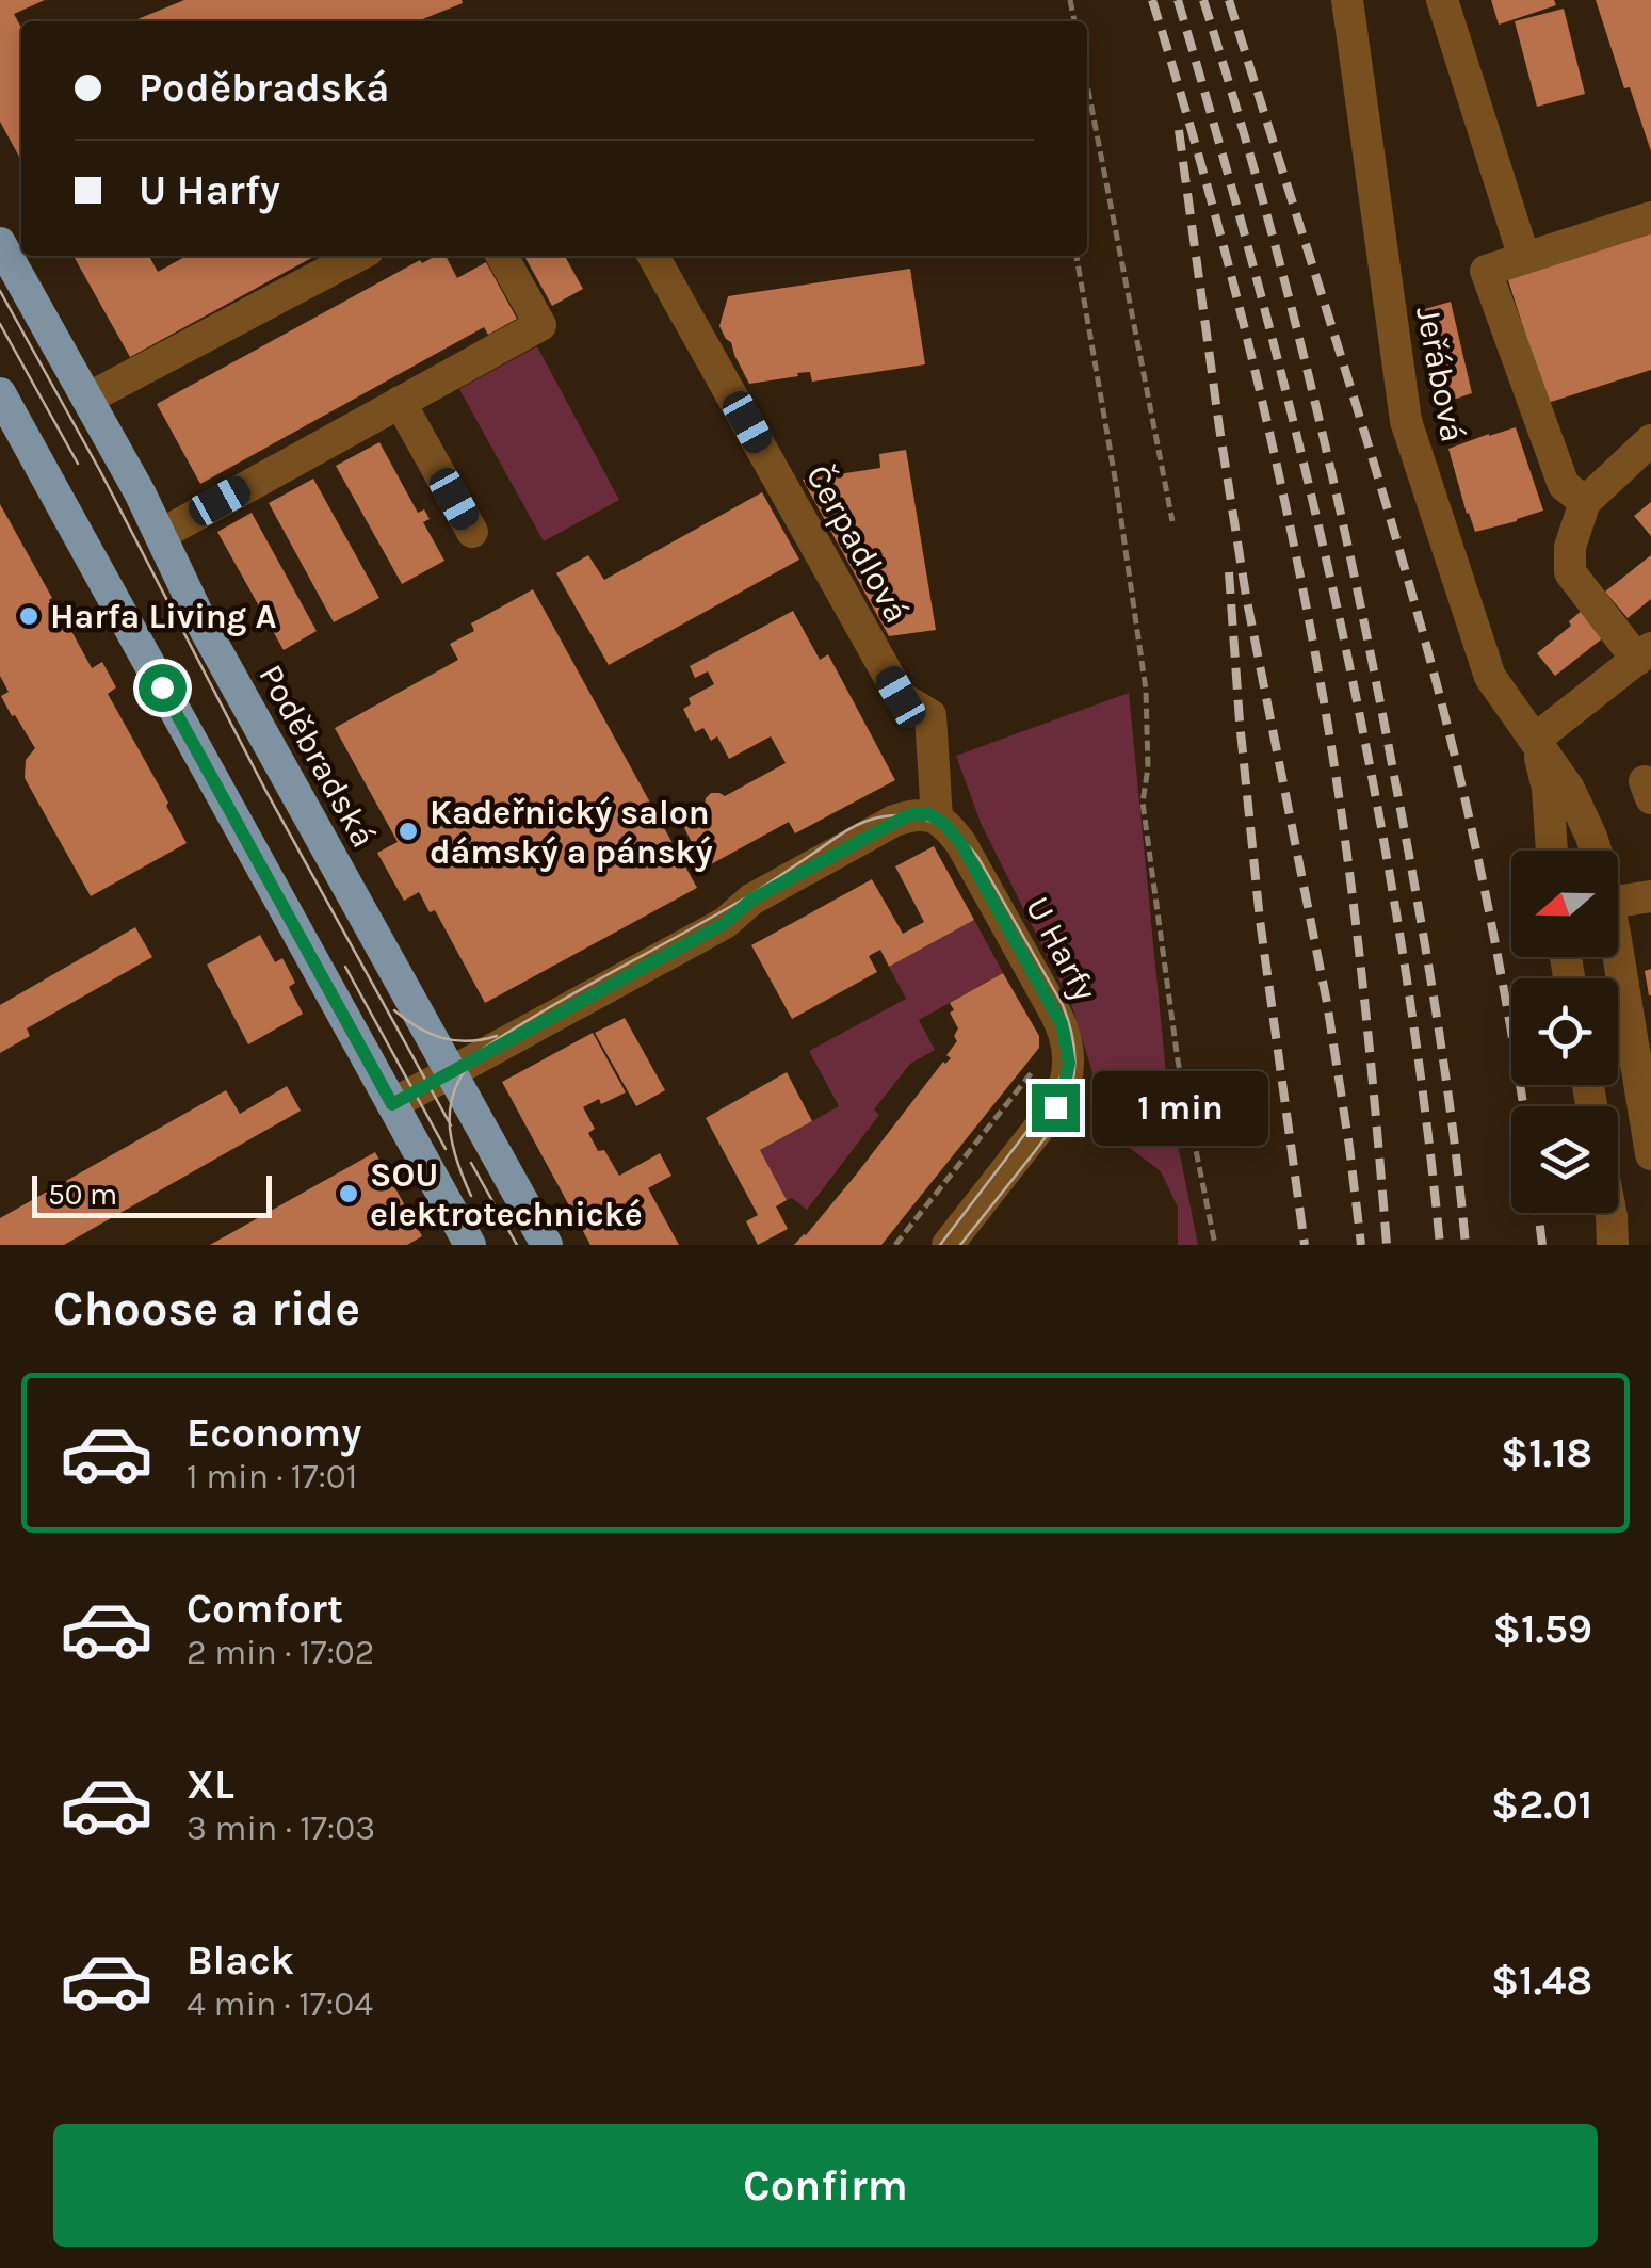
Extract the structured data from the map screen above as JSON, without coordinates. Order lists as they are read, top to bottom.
{
  "streets": {
    "main road": ["Poděbradská"],
    "street": ["Jeřábová", "Čerpadlová", "U Harfy"]
  },
  "crossings": [
    ["Čerpadlová", "U Harfy"]
  ],
  "places": ["Harfa Living A", "Kadeřnický salon dámský a pánský", "SOU elektrotechnické"],
  "scale_bar": "50 m",
  "north": "left",
  "page": {
    "banner": ["Poděbradská", "U Harfy"],
    "bubble": "1 min",
    "scale": "50 m",
    "heading": "Choose a ride",
    "list": [
      {
        "name": "Economy",
        "note": "1 min · 17:01",
        "value": "$1.18"
      },
      {
        "name": "Comfort",
        "note": "2 min · 17:02",
        "value": "$1.59"
      },
      {
        "name": "XL",
        "note": "3 min · 17:03",
        "value": "$2.01"
      },
      {
        "name": "Black",
        "note": "4 min · 17:04",
        "value": "$1.48"
      }
    ],
    "buttons": "Confirm"
  }
}
